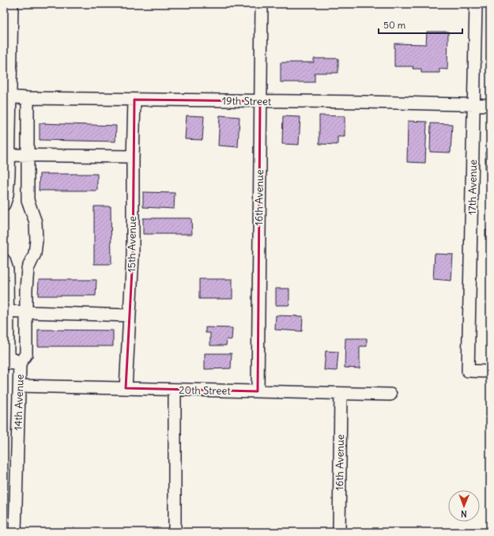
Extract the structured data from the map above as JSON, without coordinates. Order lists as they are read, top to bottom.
{
  "streets": {
    "street": [
      "19th Street",
      "17th Avenue",
      "16th Avenue",
      "15th Avenue",
      "20th Street",
      "14th Avenue"
    ]
  },
  "crossings": [
    ["19th Street", "17th Avenue"],
    ["19th Street", "16th Avenue"],
    ["19th Street", "15th Avenue"],
    ["16th Avenue", "20th Street"],
    ["15th Avenue", "20th Street"],
    ["20th Street", "14th Avenue"]
  ],
  "scale_bar": "50 m",
  "north": "bottom"
}
